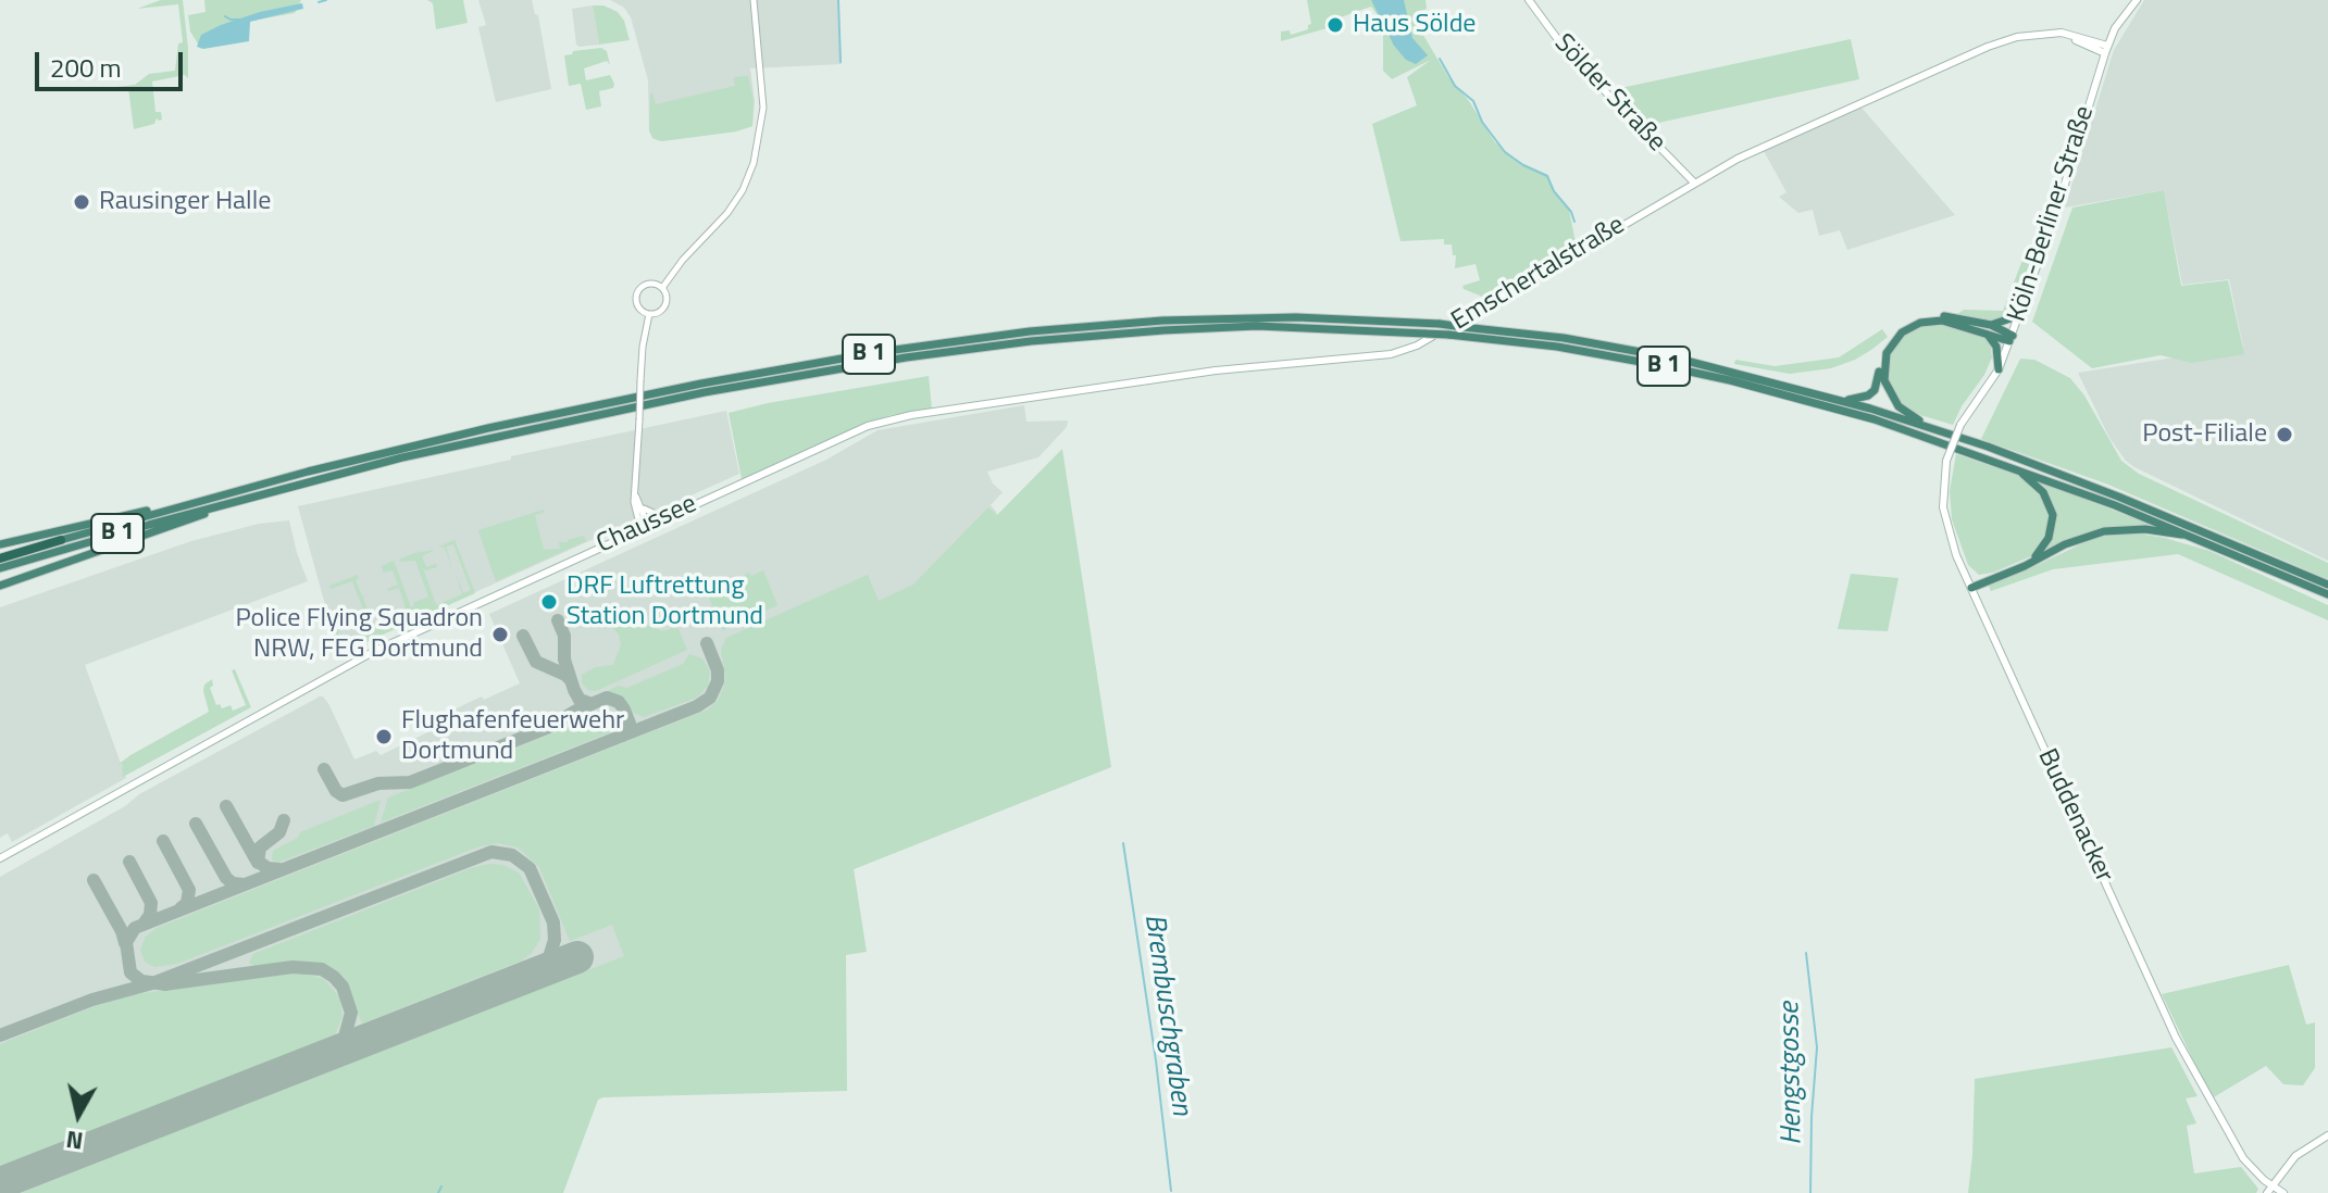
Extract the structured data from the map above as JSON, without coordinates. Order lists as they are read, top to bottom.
{
  "streets": {
    "highway": ["B 1"],
    "main road": [
      "Sölder Straße",
      "Köln-Berliner Straße",
      "Emschertalstraße",
      "Chaussee",
      "Buddenacker"
    ]
  },
  "crossings": [
    ["Sölder Straße", "Emschertalstraße"],
    ["Köln-Berliner Straße", "Emschertalstraße"],
    ["Köln-Berliner Straße", "Buddenacker"],
    ["Emschertalstraße", "Chaussee"]
  ],
  "water": ["Brembuschgraben", "Hengstgosse"],
  "places": [
    "Haus Sölde",
    "Rausinger Halle",
    "Post-Filiale",
    "DRF Luftrettung Station Dortmund",
    "Police Flying Squadron NRW, FEG Dortmund",
    "Flughafenfeuerwehr Dortmund"
  ],
  "scale_bar": "200 m",
  "north": "bottom"
}
